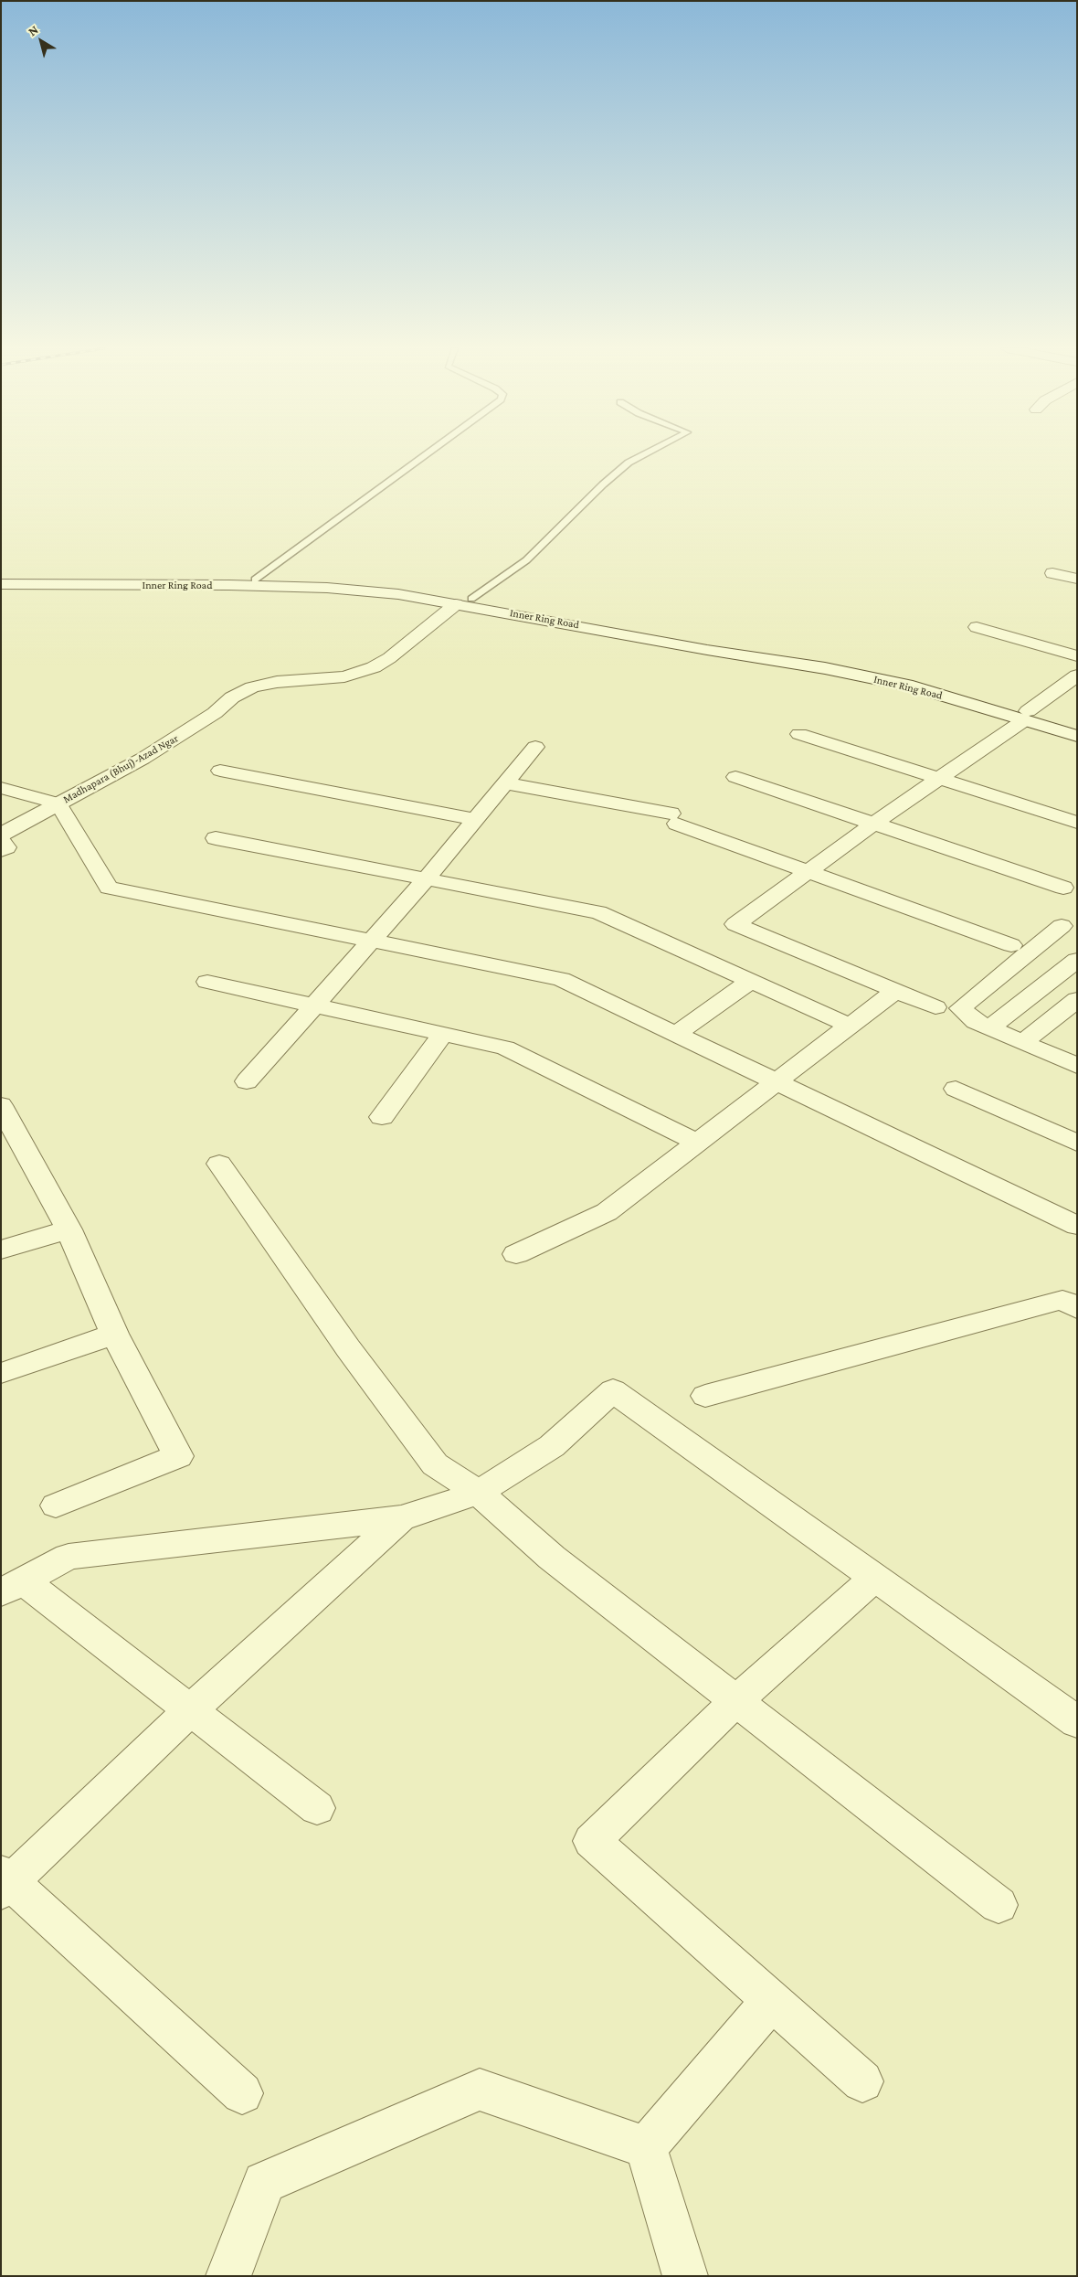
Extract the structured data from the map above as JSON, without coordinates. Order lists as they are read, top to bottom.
{
  "streets": {
    "street": ["Inner Ring Road", "Madhapara (Bhuj)-Azad Ngar"]
  },
  "crossings": [
    ["Inner Ring Road", "Madhapara (Bhuj)-Azad Ngar"]
  ],
  "north": "top left"
}
